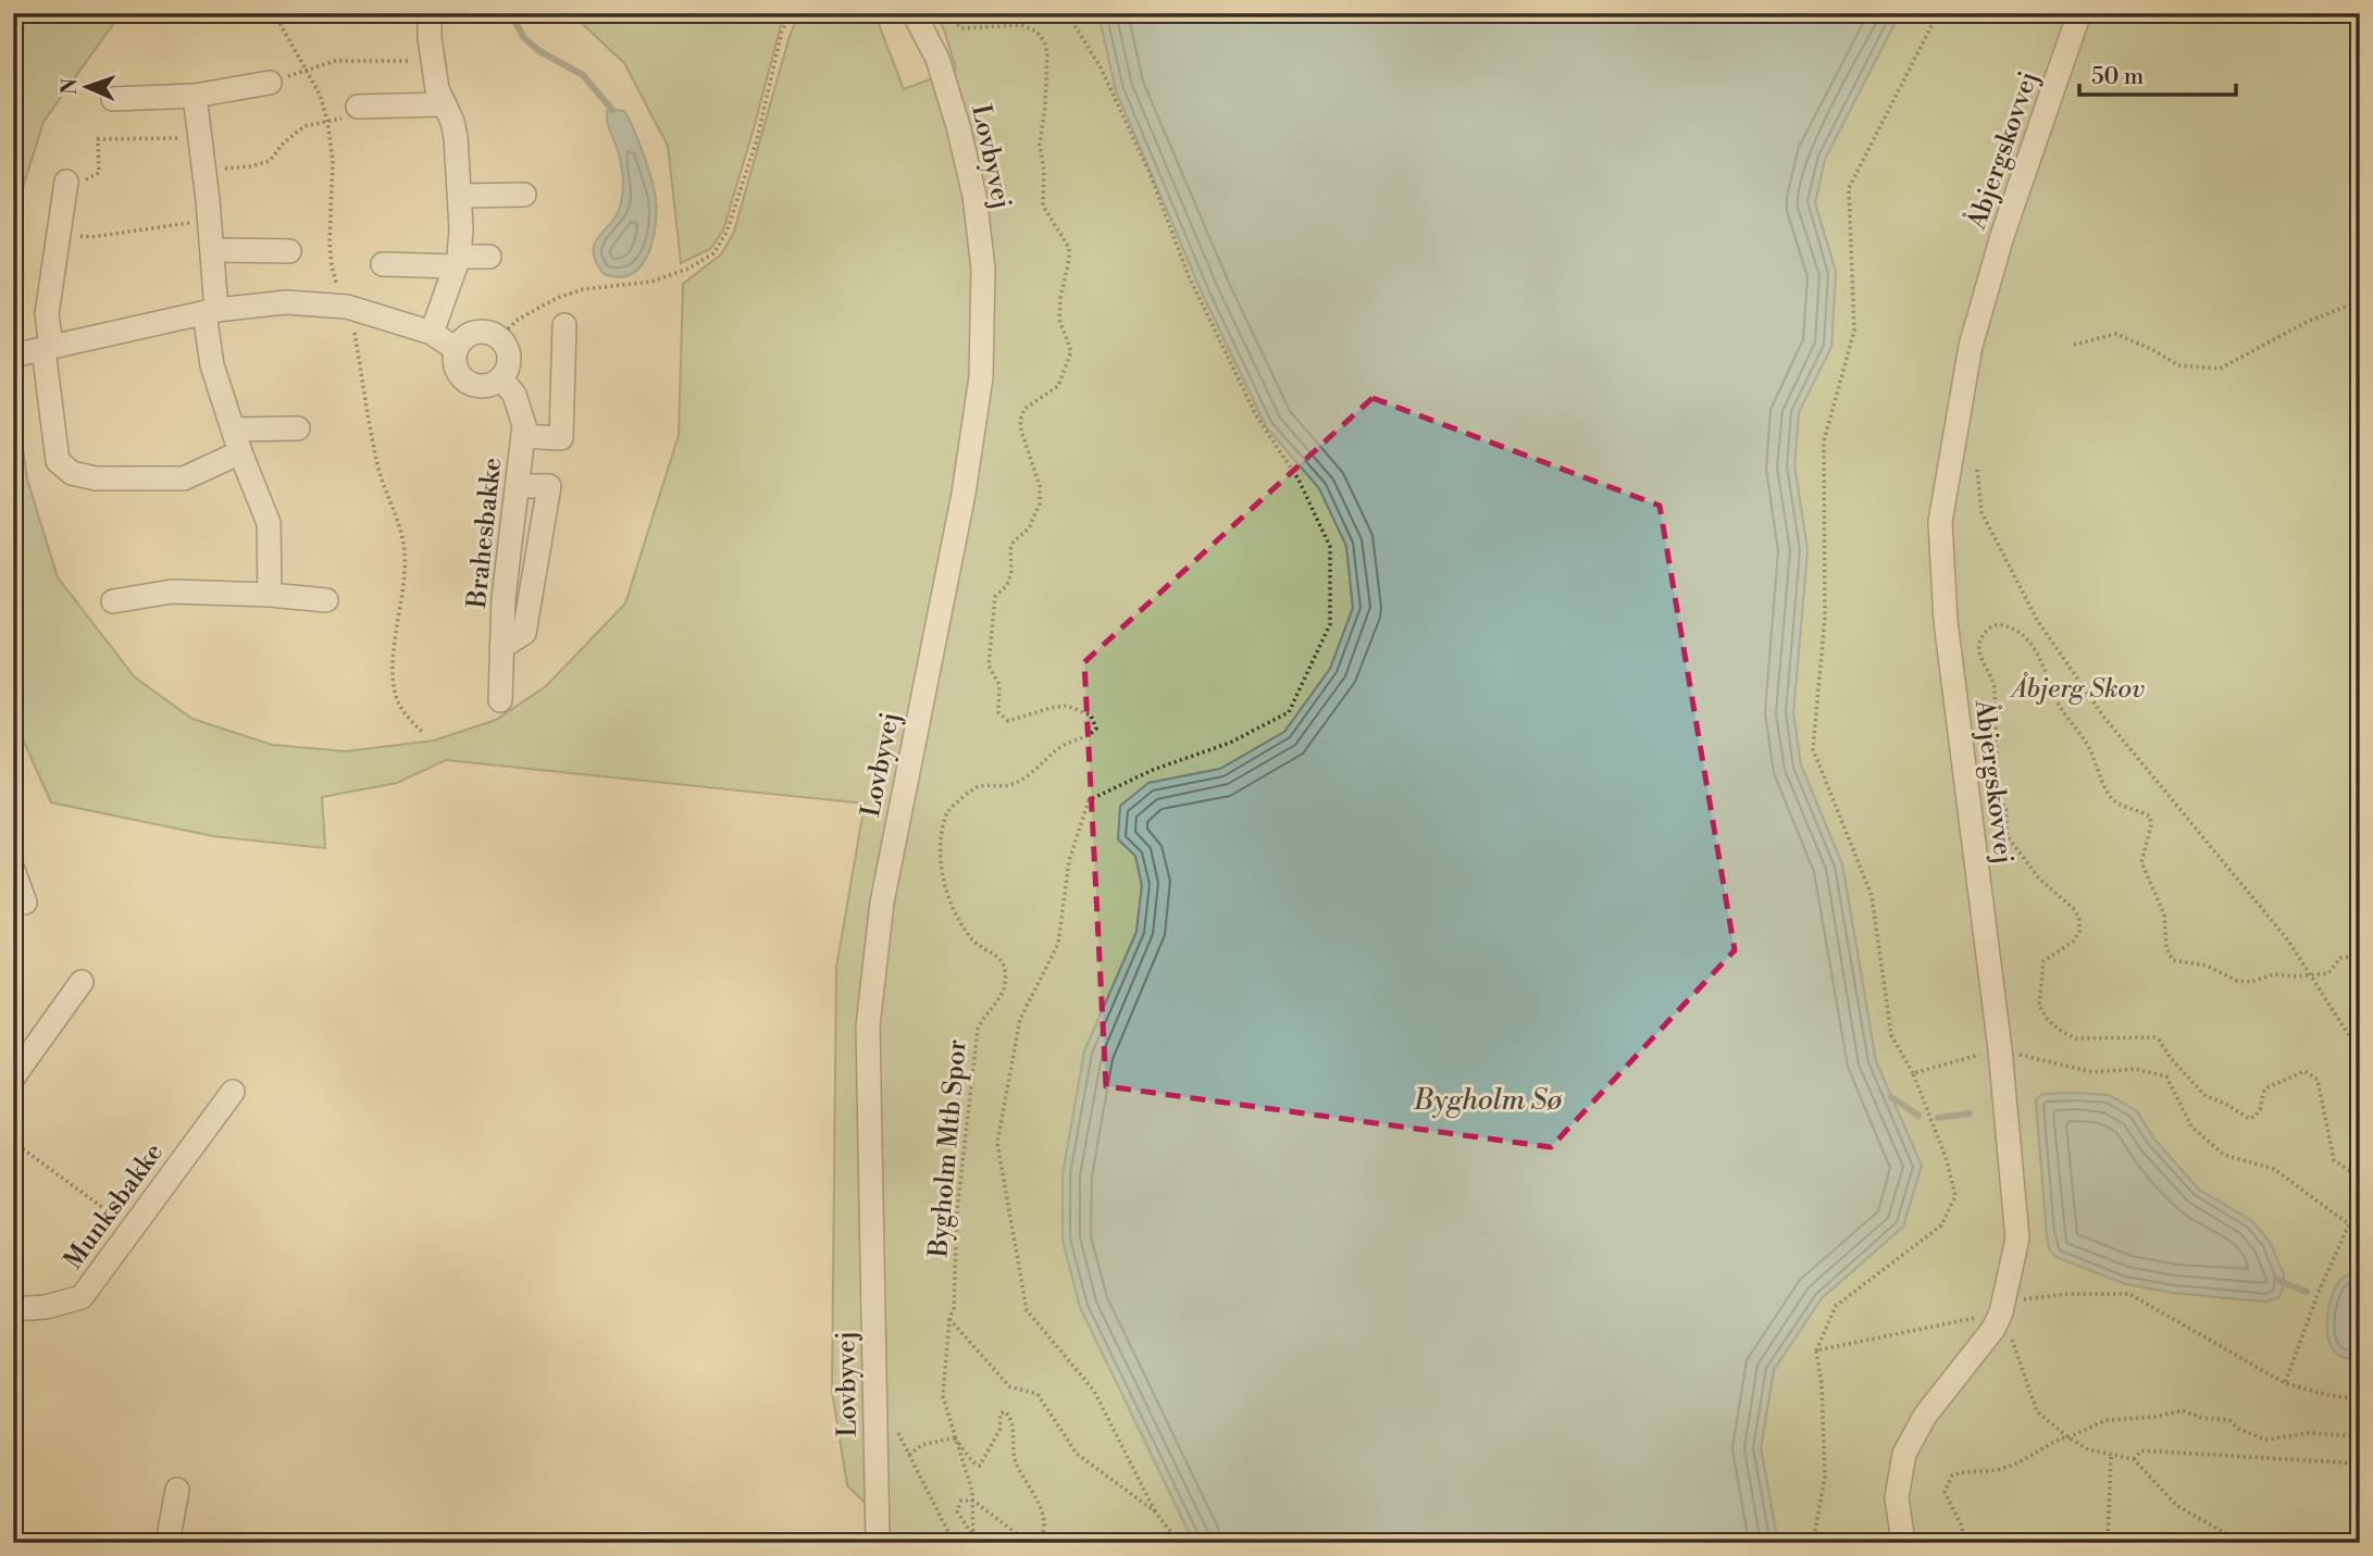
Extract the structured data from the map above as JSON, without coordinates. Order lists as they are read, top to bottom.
{
  "streets": {
    "street": [
      "Åbjergskovvej",
      "Lovbyvej",
      "Brahesbakke",
      "Munksbakke"
    ],
    "path": ["Bygholm Mtb Spor"]
  },
  "water": ["Bygholm Sø"],
  "parks": ["Åbjerg Skov"],
  "scale_bar": "50 m",
  "north": "left"
}
